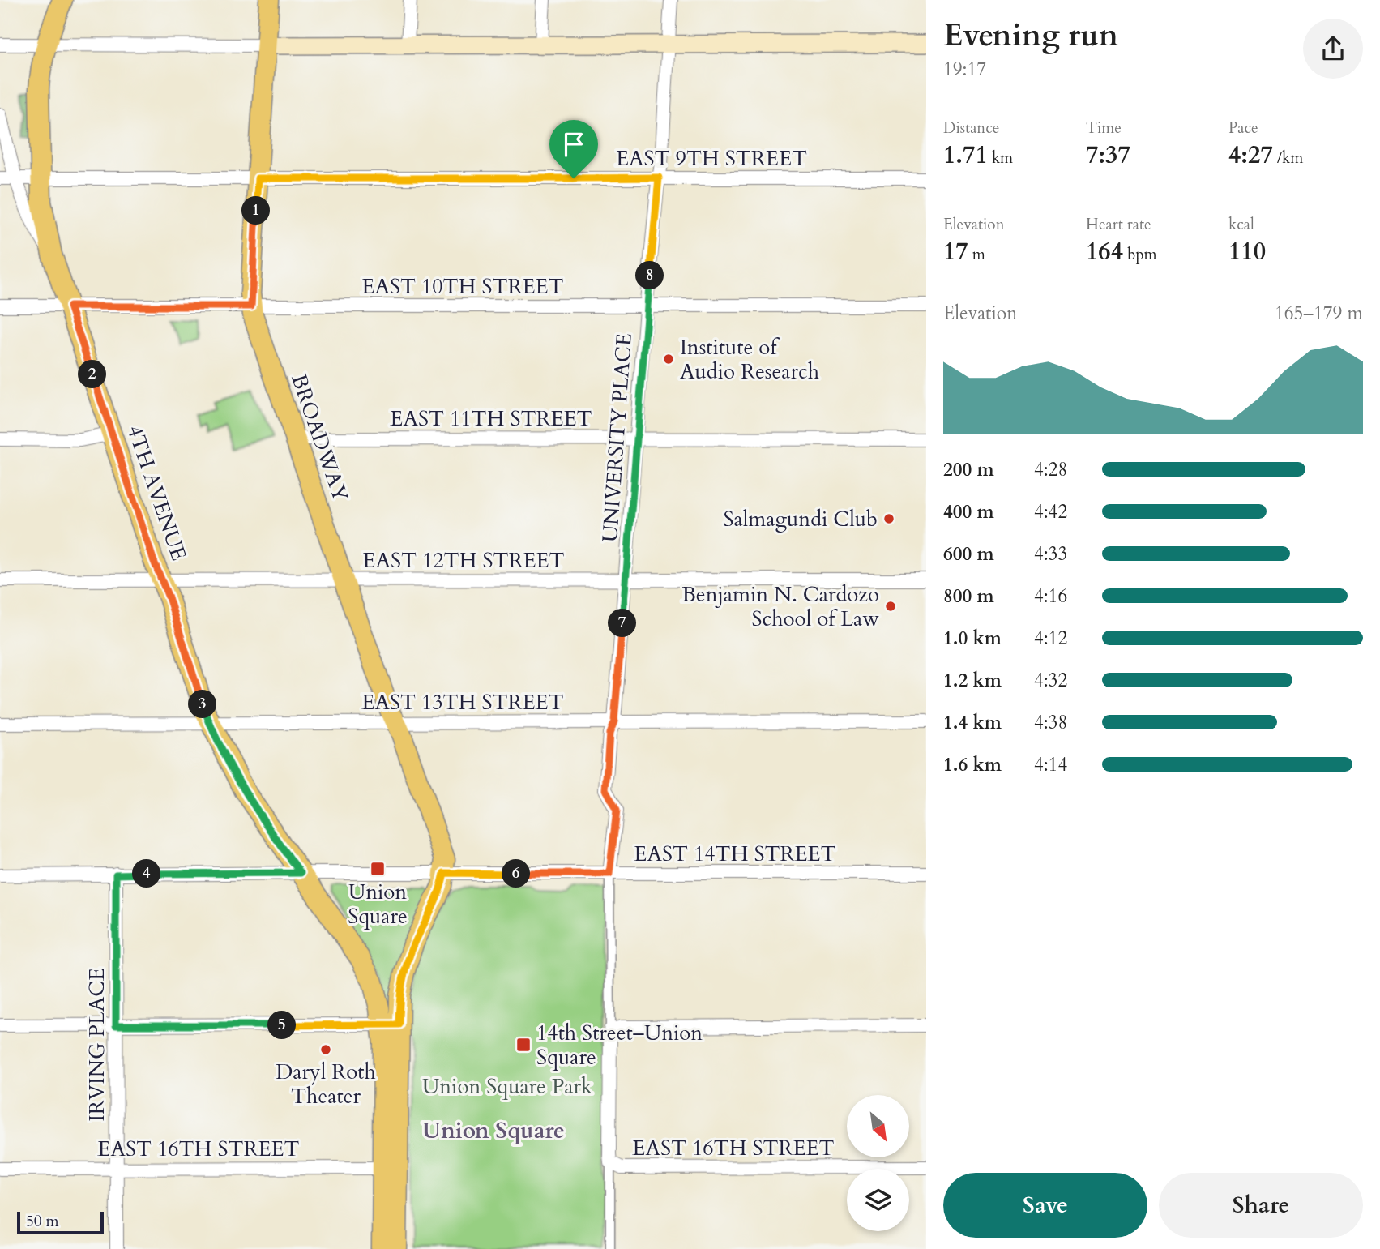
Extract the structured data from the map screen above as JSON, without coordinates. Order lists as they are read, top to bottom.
{
  "streets": {
    "main road": ["BROADWAY", "4TH AVENUE"],
    "street": [
      "EAST 9TH STREET",
      "EAST 10TH STREET",
      "EAST 11TH STREET",
      "UNIVERSITY PLACE",
      "EAST 12TH STREET",
      "EAST 13TH STREET",
      "EAST 14TH STREET",
      "IRVING PLACE",
      "EAST 16TH STREET"
    ]
  },
  "crossings": [
    ["EAST 9TH STREET", "BROADWAY"],
    ["EAST 9TH STREET", "UNIVERSITY PLACE"],
    ["EAST 9TH STREET", "4TH AVENUE"],
    ["EAST 10TH STREET", "BROADWAY"],
    ["EAST 10TH STREET", "UNIVERSITY PLACE"],
    ["EAST 10TH STREET", "4TH AVENUE"],
    ["EAST 11TH STREET", "BROADWAY"],
    ["EAST 11TH STREET", "UNIVERSITY PLACE"],
    ["BROADWAY", "EAST 12TH STREET"],
    ["BROADWAY", "EAST 13TH STREET"],
    ["BROADWAY", "EAST 14TH STREET"],
    ["UNIVERSITY PLACE", "EAST 12TH STREET"],
    ["UNIVERSITY PLACE", "EAST 13TH STREET"],
    ["UNIVERSITY PLACE", "EAST 14TH STREET"],
    ["4TH AVENUE", "EAST 12TH STREET"],
    ["4TH AVENUE", "EAST 13TH STREET"],
    ["4TH AVENUE", "EAST 14TH STREET"],
    ["EAST 14TH STREET", "IRVING PLACE"],
    ["IRVING PLACE", "EAST 16TH STREET"]
  ],
  "districts": ["Union Square"],
  "parks": ["Union Square Park"],
  "places": {
    "other": [
      "Institute of Audio Research",
      "Salmagundi Club",
      "Benjamin N. Cardozo School of Law",
      "Daryl Roth Theater"
    ],
    "transit": ["Union Square", "14th Street–Union Square"]
  },
  "scale_bar": "50 m",
  "north": "bottom right",
  "page": {
    "heading": ["Evening run", "19:17"],
    "stats": [
      ["Distance", "1.71 km"],
      ["Time", "7:37"],
      ["Pace", "4:27 /km"],
      ["Elevation", "17 m"],
      ["Heart rate", "164 bpm"],
      ["kcal", "110"]
    ],
    "pins": [
      "1",
      "8",
      "2",
      "7",
      "3",
      "4",
      "6",
      "5"
    ],
    "chart": ["Elevation", "165–179 m"],
    "list": [
      {
        "name": "200 m",
        "note": "4:28"
      },
      {
        "name": "400 m",
        "note": "4:42"
      },
      {
        "name": "600 m",
        "note": "4:33"
      },
      {
        "name": "800 m",
        "note": "4:16"
      },
      {
        "name": "1.0 km",
        "note": "4:12"
      },
      {
        "name": "1.2 km",
        "note": "4:32"
      },
      {
        "name": "1.4 km",
        "note": "4:38"
      },
      {
        "name": "1.6 km",
        "note": "4:14"
      }
    ],
    "buttons": ["Save", "Share"],
    "scale": "50 m"
  }
}
